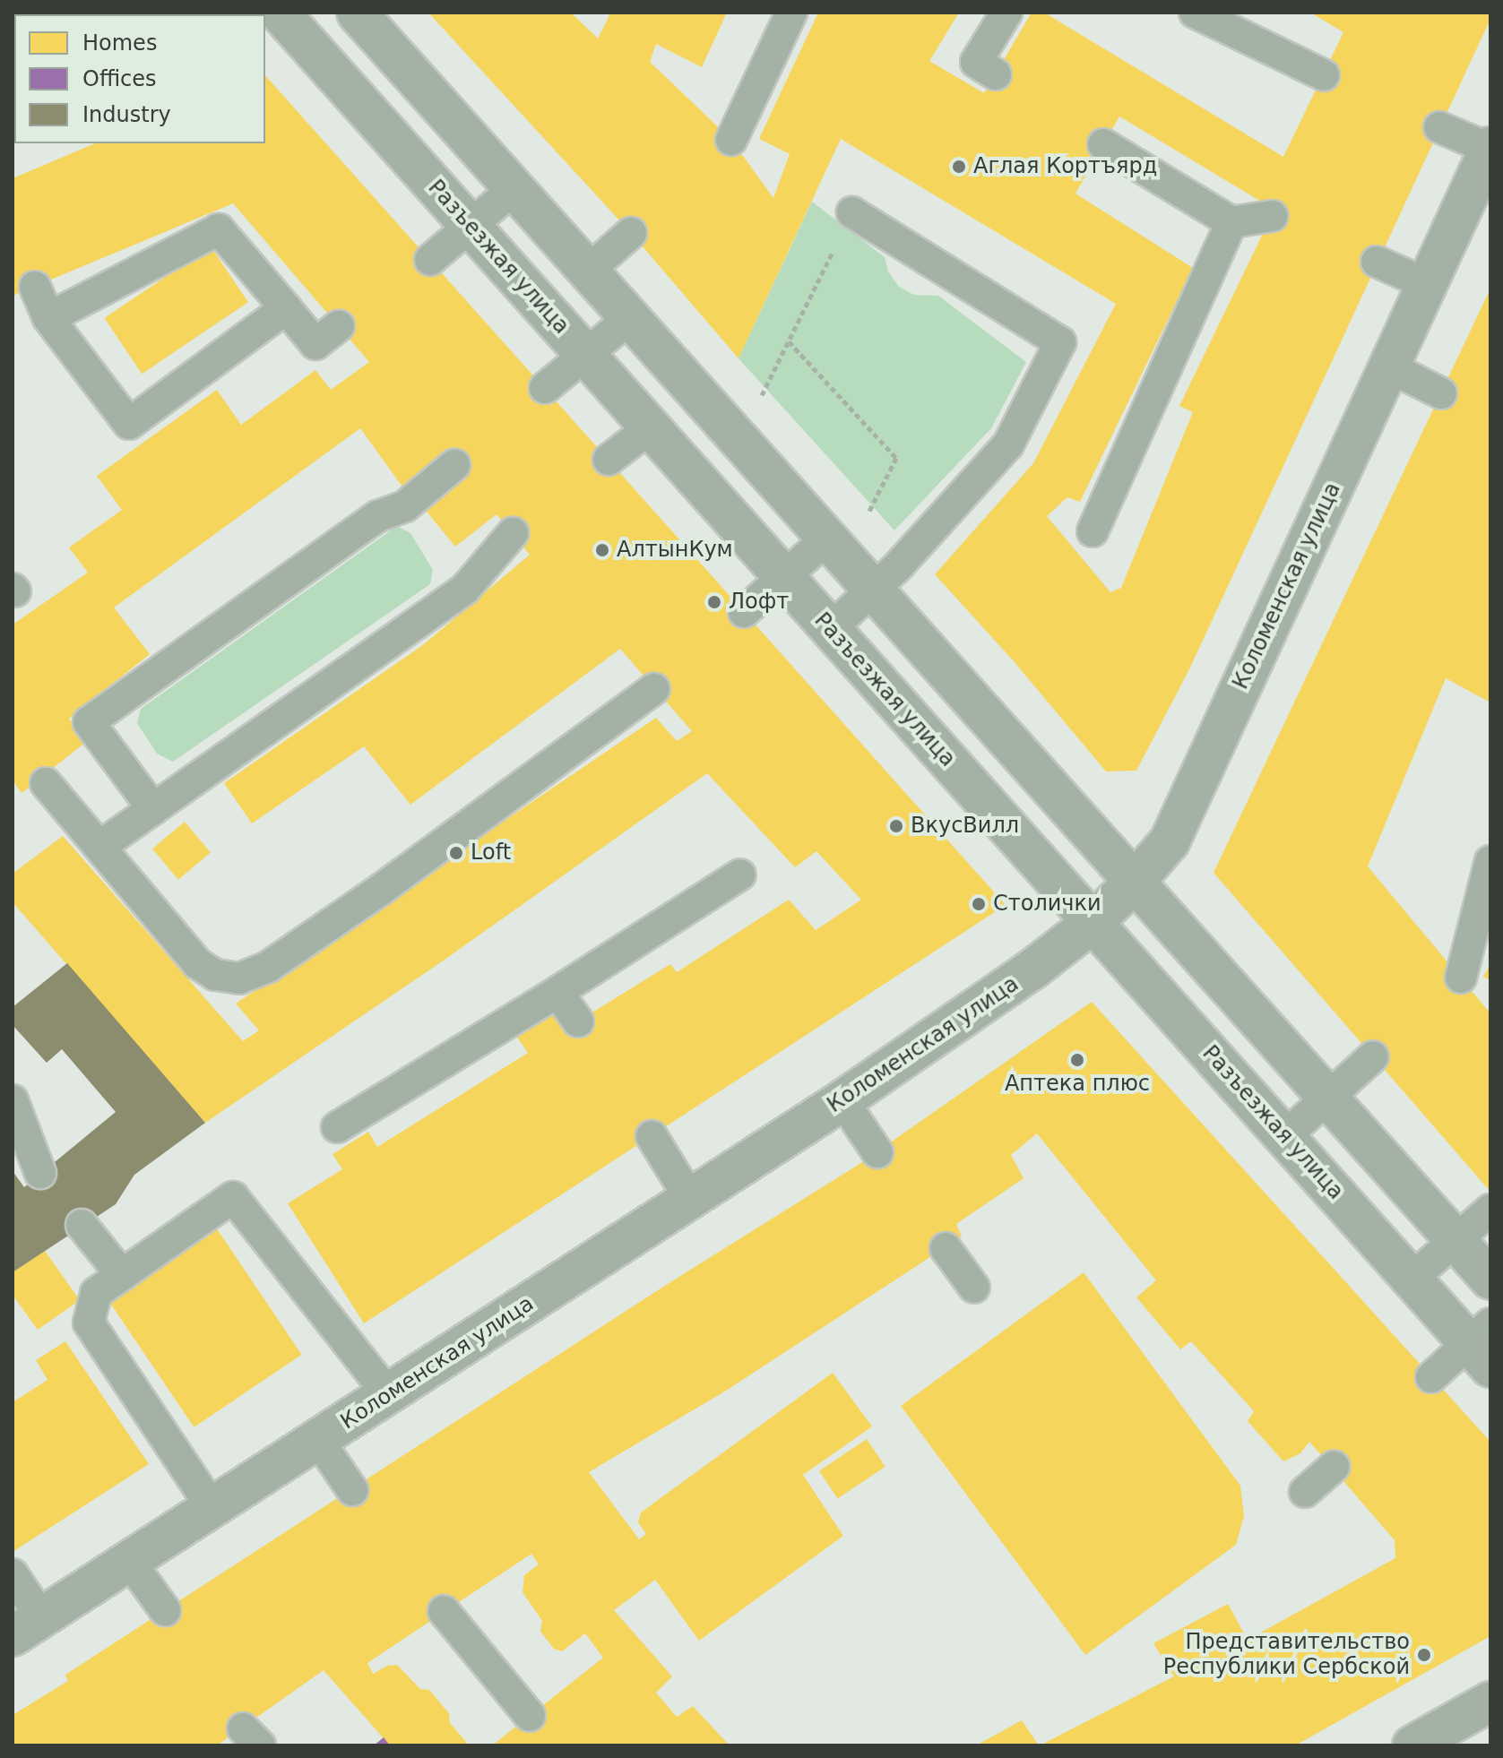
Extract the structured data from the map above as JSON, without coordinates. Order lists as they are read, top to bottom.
{
  "streets": {
    "street": ["Разъезжая улица", "Коломенская улица"]
  },
  "crossings": [
    ["Разъезжая улица", "Коломенская улица"]
  ],
  "places": [
    "Аглая Кортъярд",
    "АлтынКум",
    "Лофт",
    "ВкусВилл",
    "Loft",
    "Столички",
    "Аптека плюс",
    "Представительство Республики Сербской"
  ],
  "legend": ["Homes", "Offices", "Industry"]
}
